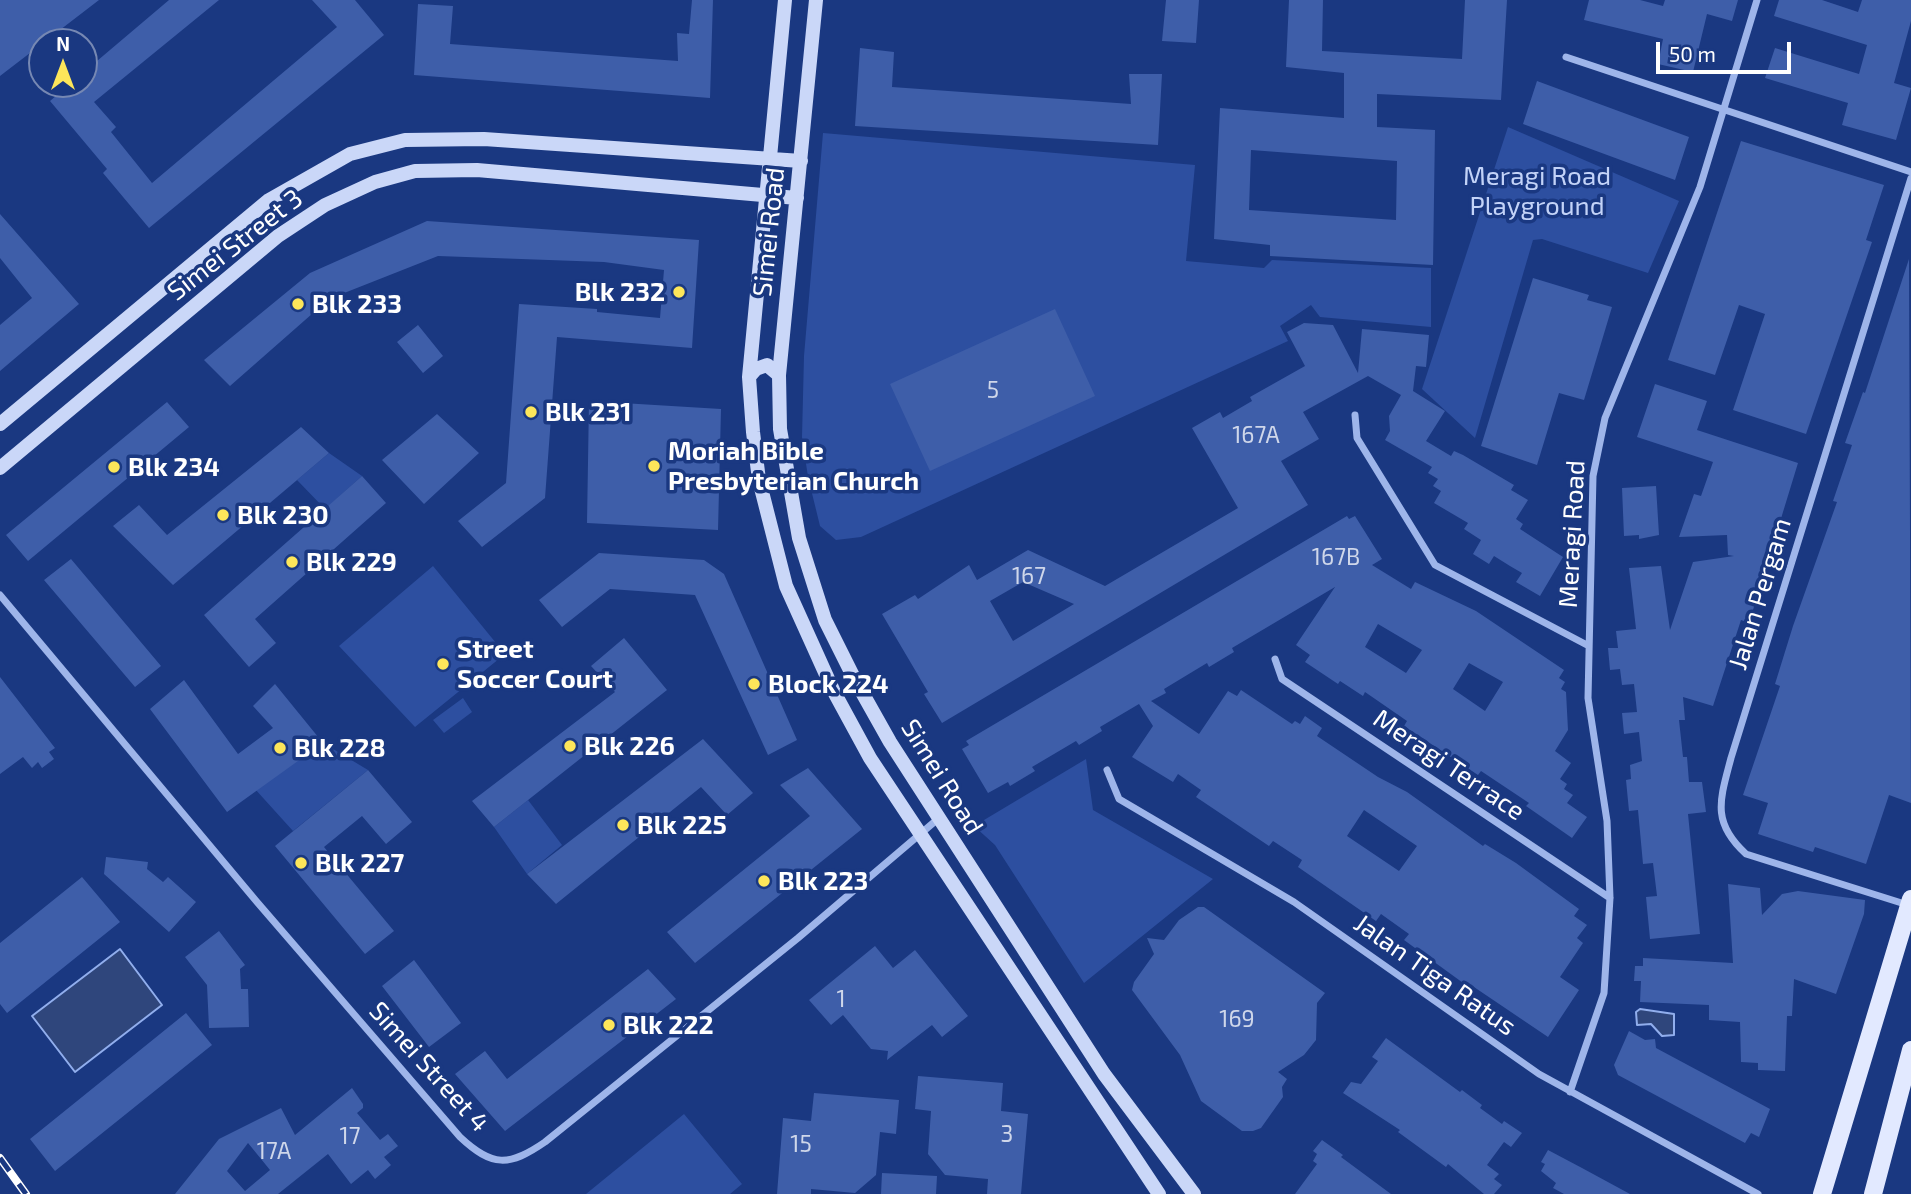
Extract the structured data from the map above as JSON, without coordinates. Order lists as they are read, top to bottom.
{
  "streets": {
    "main road": ["Simei Road", "Simei Street 3"],
    "street": [
      "Meragi Road",
      "Jalan Pergam",
      "Meragi Terrace",
      "Jalan Tiga Ratus",
      "Simei Street 4"
    ]
  },
  "crossings": [
    ["Simei Road", "Simei Street 3"],
    ["Simei Road", "Simei Street 4"],
    ["Meragi Road", "Meragi Terrace"],
    ["Meragi Road", "Jalan Tiga Ratus"]
  ],
  "parks": ["Meragi Road Playground"],
  "places": [
    "Blk 232",
    "Blk 233",
    "Blk 231",
    "Moriah Bible Presbyterian Church",
    "Blk 234",
    "Blk 230",
    "Blk 229",
    "Street Soccer Court",
    "Block 224",
    "Blk 226",
    "Blk 228",
    "Blk 225",
    "Blk 227",
    "Blk 223",
    "Blk 222"
  ],
  "house_numbers": [
    "5",
    "167A",
    "167B",
    "167",
    "1",
    "169",
    "3",
    "17",
    "15",
    "17A"
  ],
  "scale_bar": "50 m",
  "north": "top"
}
